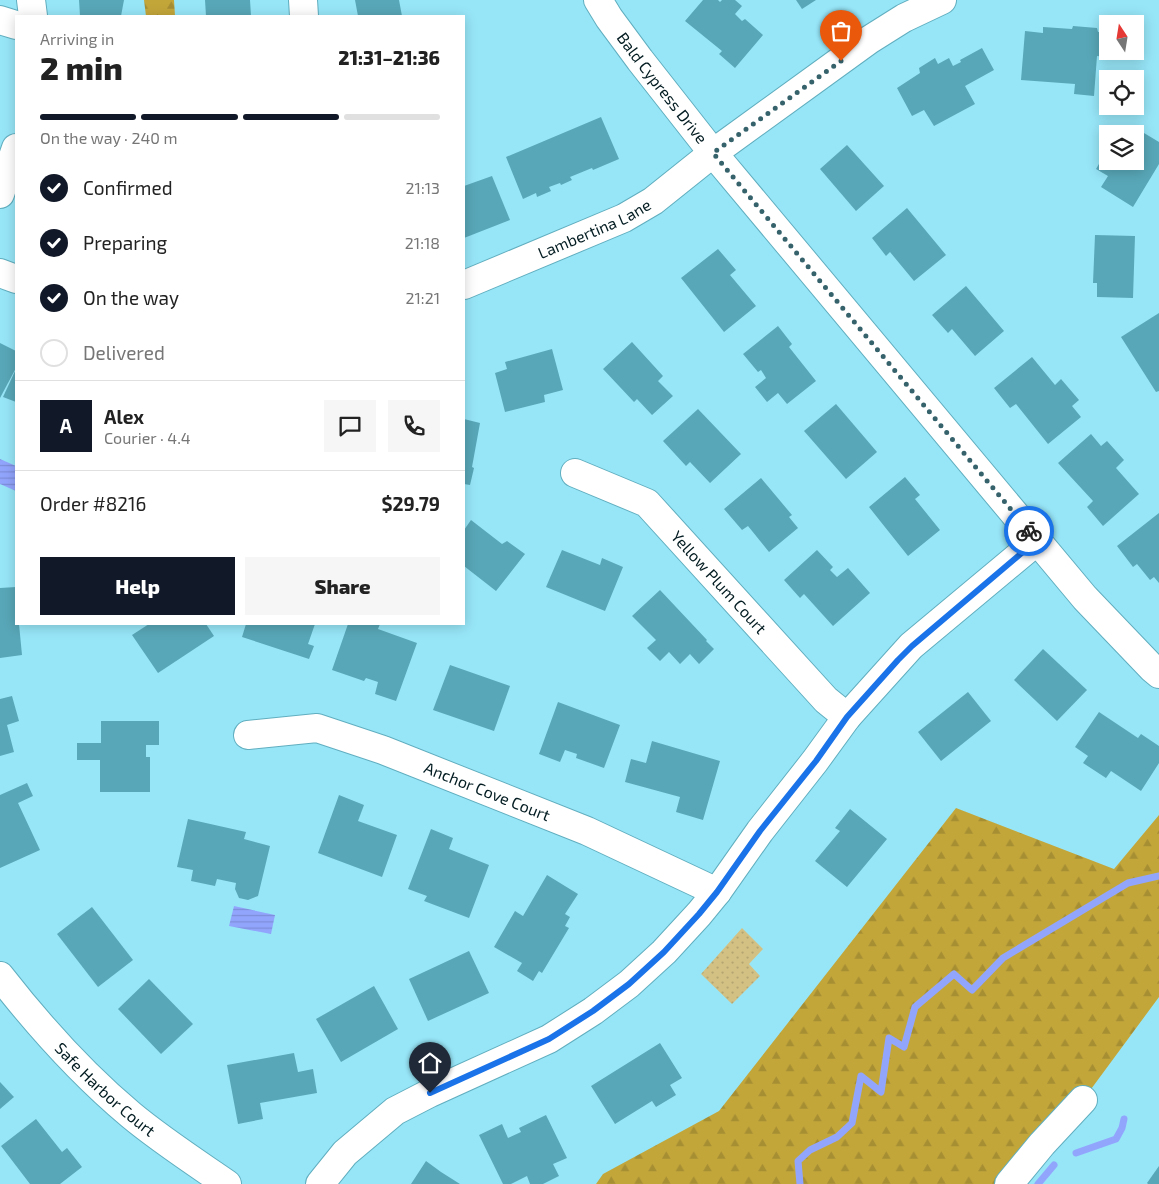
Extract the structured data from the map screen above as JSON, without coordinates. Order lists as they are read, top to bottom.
{
  "streets": {
    "street": [
      "Bald Cypress Drive",
      "Lambertina Lane",
      "Yellow Plum Court",
      "Anchor Cove Court",
      "Safe Harbor Court"
    ]
  },
  "crossings": [
    ["Bald Cypress Drive", "Lambertina Lane"]
  ],
  "north": "top",
  "page": {
    "heading": ["2 min", "Arriving in", "21:31–21:36"],
    "panel": [
      "Alex",
      "Courier · 4.4",
      "Order #8216",
      "$29.79"
    ],
    "bar": "On the way · 240 m",
    "list": [
      ["Confirmed", "21:13"],
      ["Preparing", "21:18"],
      ["On the way", "21:21"],
      "Delivered"
    ],
    "round": "A",
    "buttons": ["Help", "Share"]
  }
}
